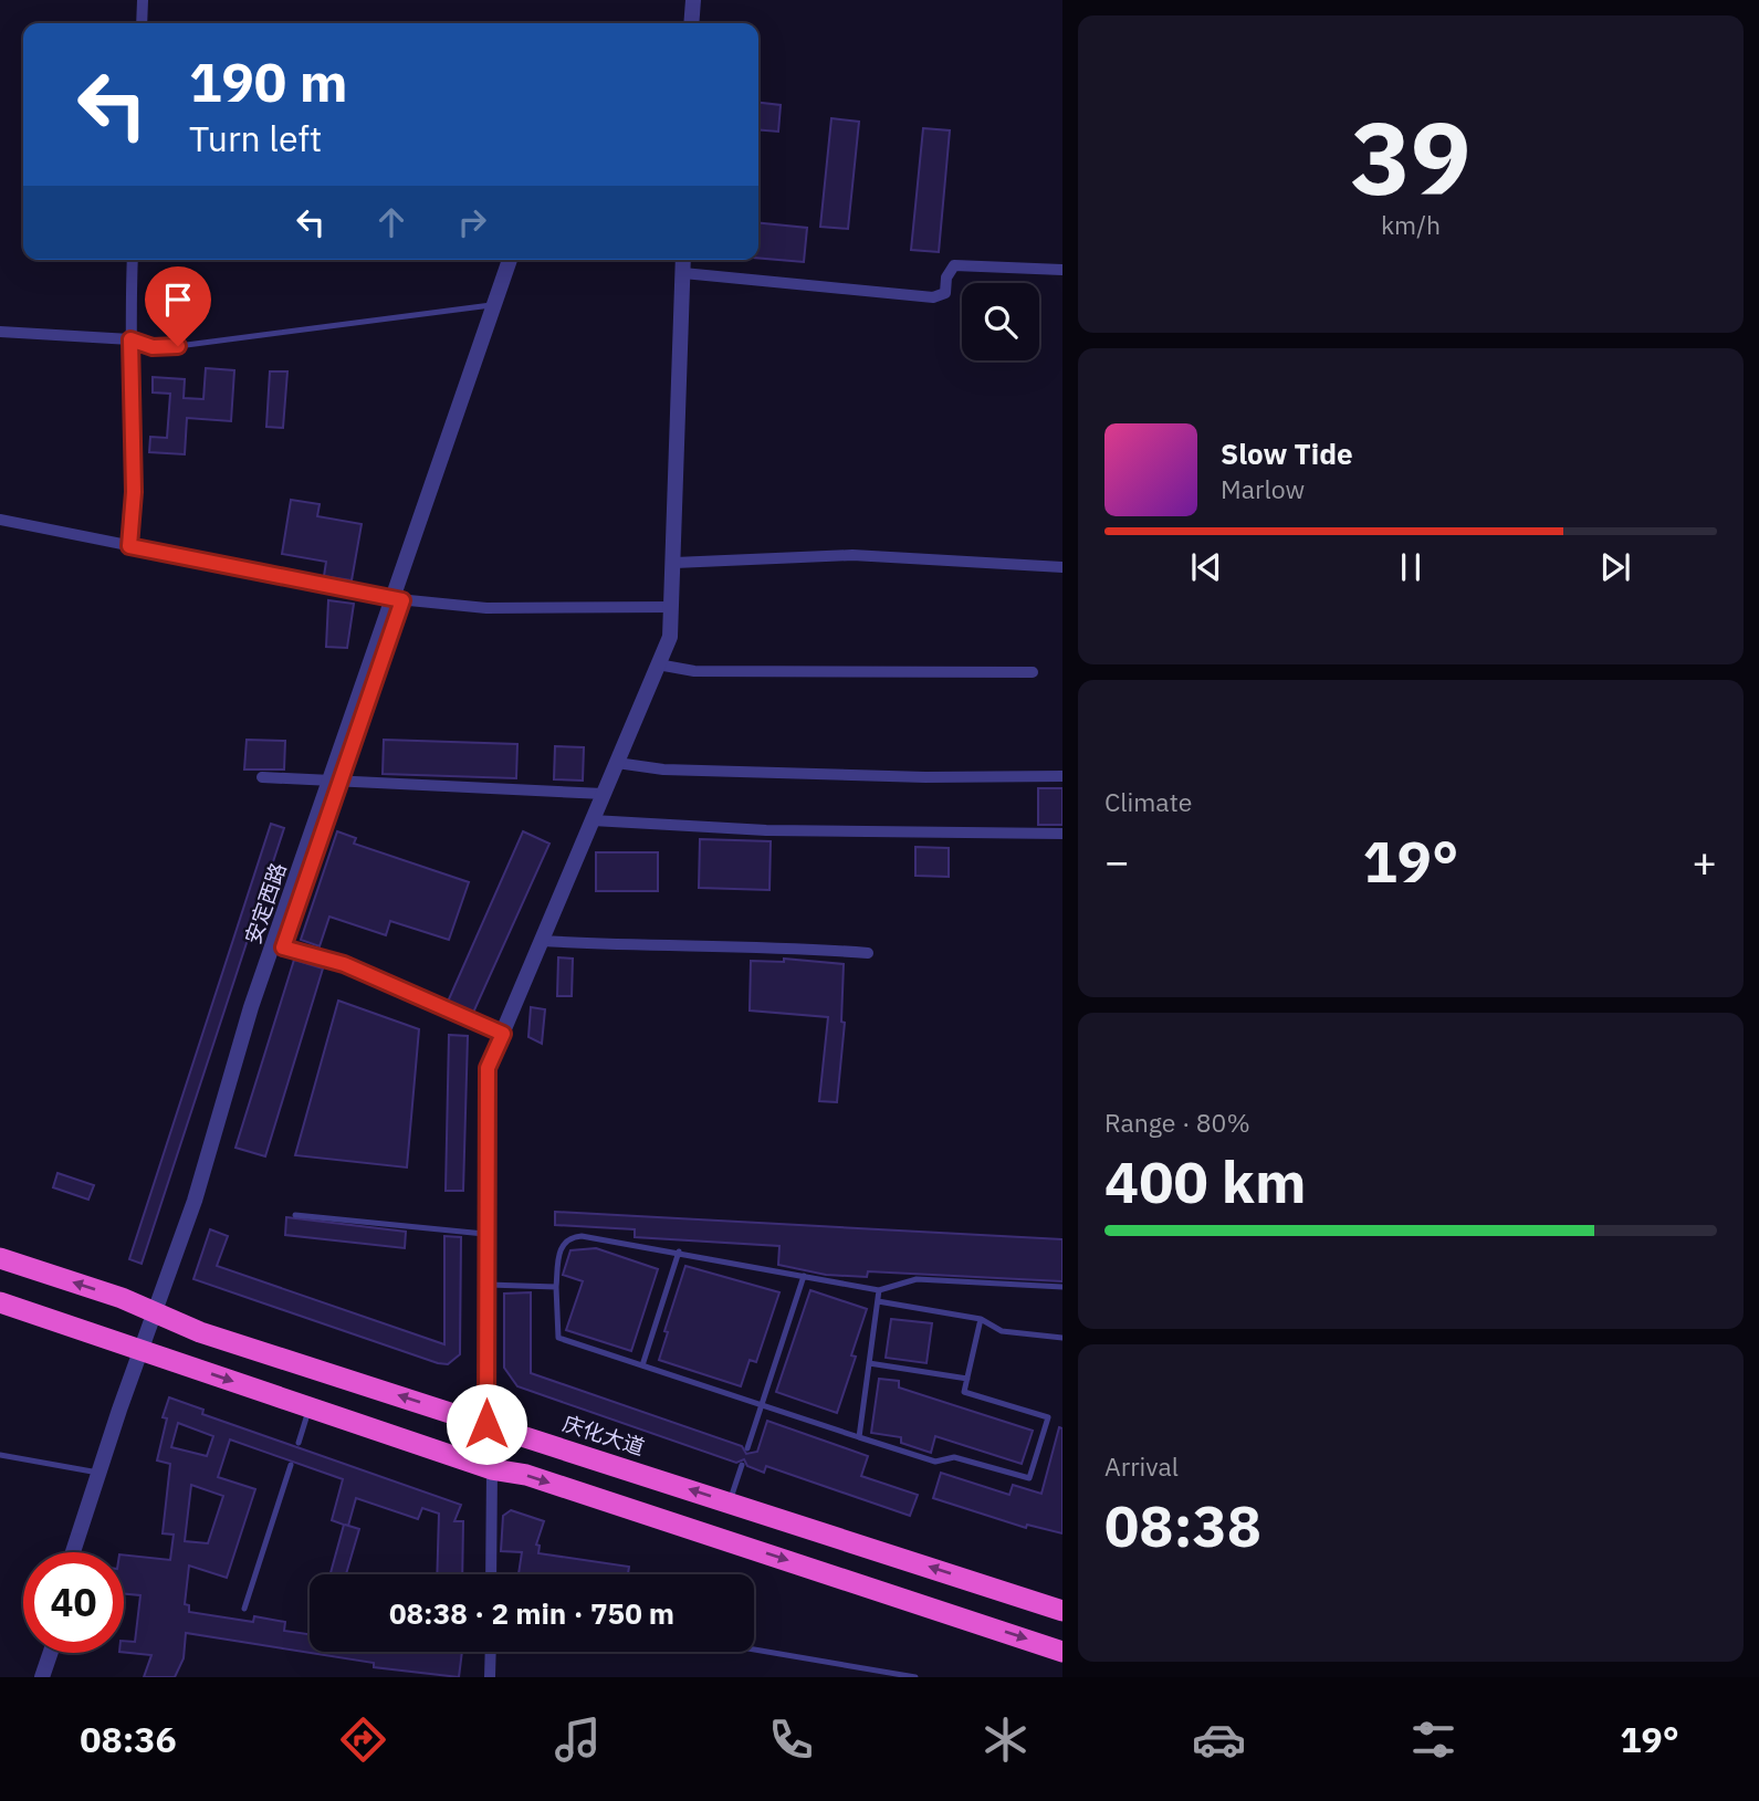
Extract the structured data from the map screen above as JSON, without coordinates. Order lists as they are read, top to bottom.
{
  "streets": {
    "highway": ["庆化大道"],
    "street": ["安定西路"]
  },
  "crossings": [
    ["安定西路", "庆化大道"]
  ],
  "page": {
    "tile": [
      ["39", "km/h"],
      "Climate",
      ["Range · 80%", "400 km"],
      ["Arrival", "08:38"]
    ],
    "turn": ["190 m", "Turn left"],
    "song": ["Slow Tide", "Marlow"],
    "heat": ["−", "19°", "+"],
    "limit": "40",
    "trip": "08:38 · 2 min · 750 m",
    "tabs": ["08:36", "19°"]
  }
}
